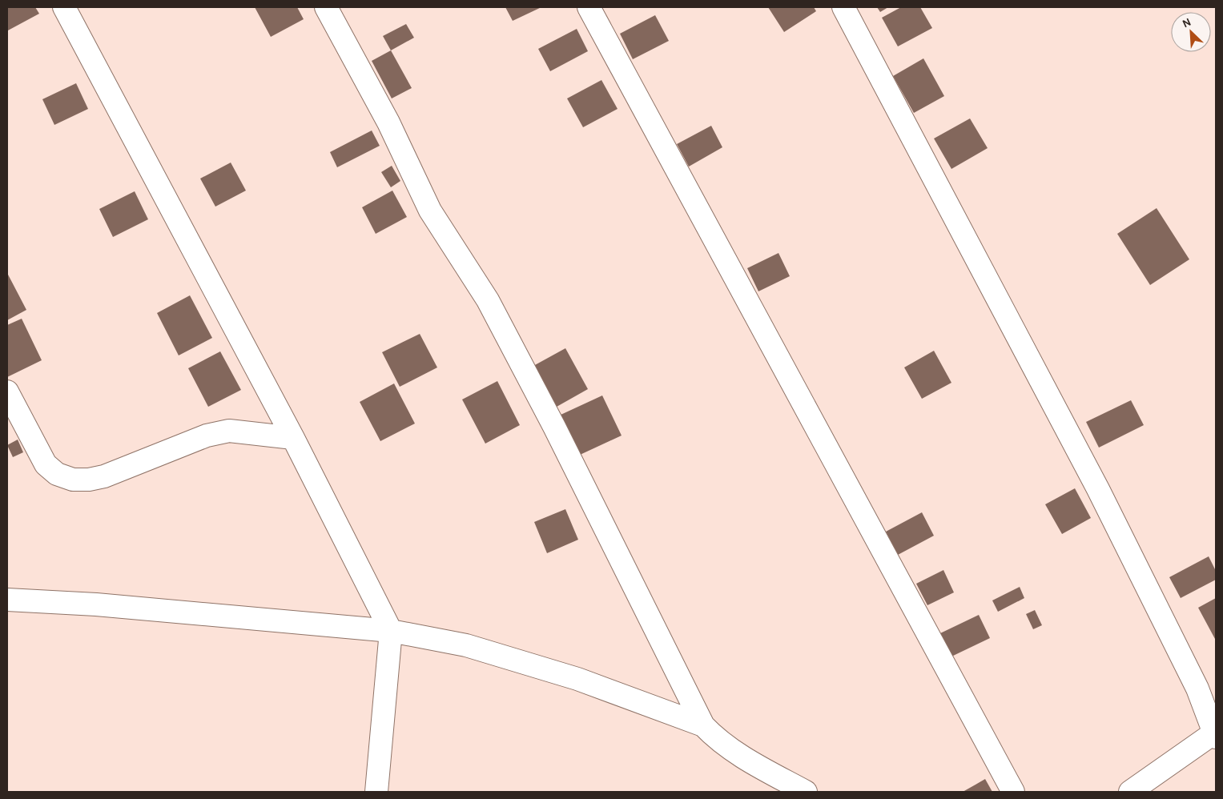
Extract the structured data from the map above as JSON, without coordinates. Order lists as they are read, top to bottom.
{
  "north": "top left"
}
